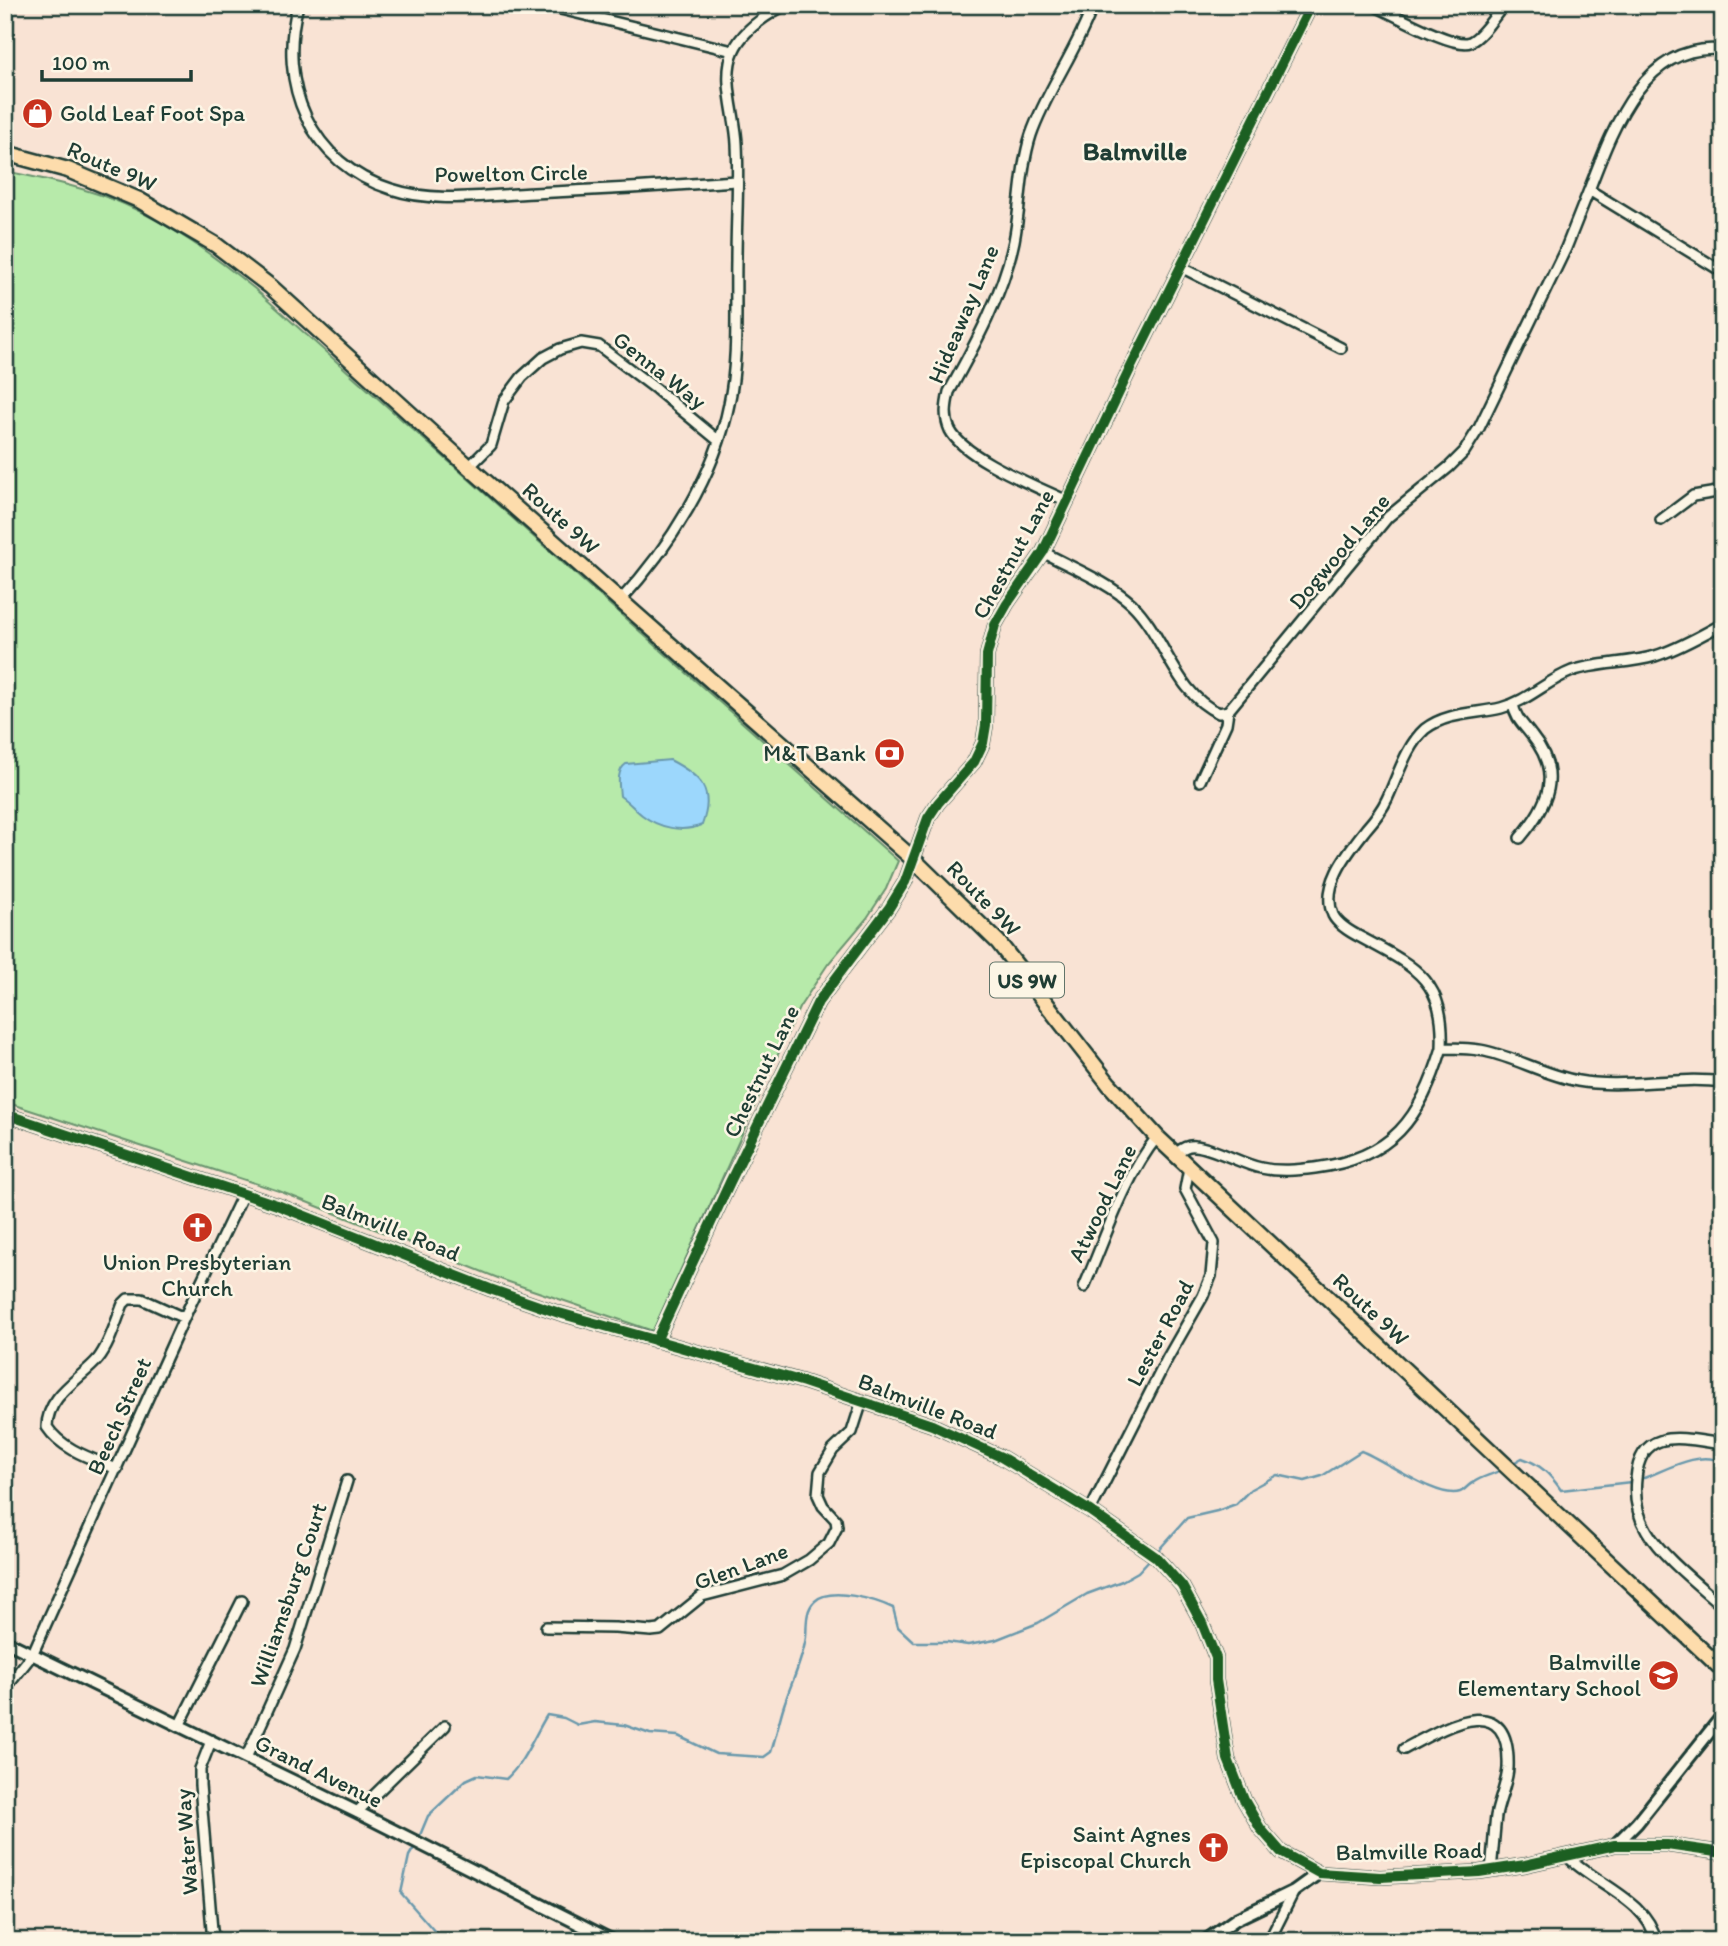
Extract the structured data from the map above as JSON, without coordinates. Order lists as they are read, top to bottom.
{
  "streets": {
    "highway": ["Route 9W", "US 9W"],
    "street": [
      "Powelton Circle",
      "Hideaway Lane",
      "Genna Way",
      "Dogwood Lane",
      "Chestnut Lane",
      "Atwood Lane",
      "Balmville Road",
      "Lester Road",
      "Beech Street",
      "Glen Lane",
      "Williamsburg Court",
      "Grand Avenue",
      "Water Way"
    ]
  },
  "crossings": [
    ["Route 9W", "Genna Way"],
    ["Route 9W", "Chestnut Lane"],
    ["Route 9W", "Atwood Lane"],
    ["Route 9W", "Lester Road"],
    ["Hideaway Lane", "Chestnut Lane"],
    ["Chestnut Lane", "Balmville Road"],
    ["Balmville Road", "Lester Road"],
    ["Balmville Road", "Beech Street"],
    ["Balmville Road", "Glen Lane"],
    ["Beech Street", "Grand Avenue"],
    ["Williamsburg Court", "Grand Avenue"],
    ["Grand Avenue", "Water Way"]
  ],
  "districts": ["Balmville"],
  "places": {
    "shop": ["Gold Leaf Foot Spa"],
    "bank": ["M&T Bank"],
    "church": ["Union Presbyterian Church", "Saint Agnes Episcopal Church"],
    "school or university": ["Balmville Elementary School"]
  },
  "scale_bar": "100 m"
}
